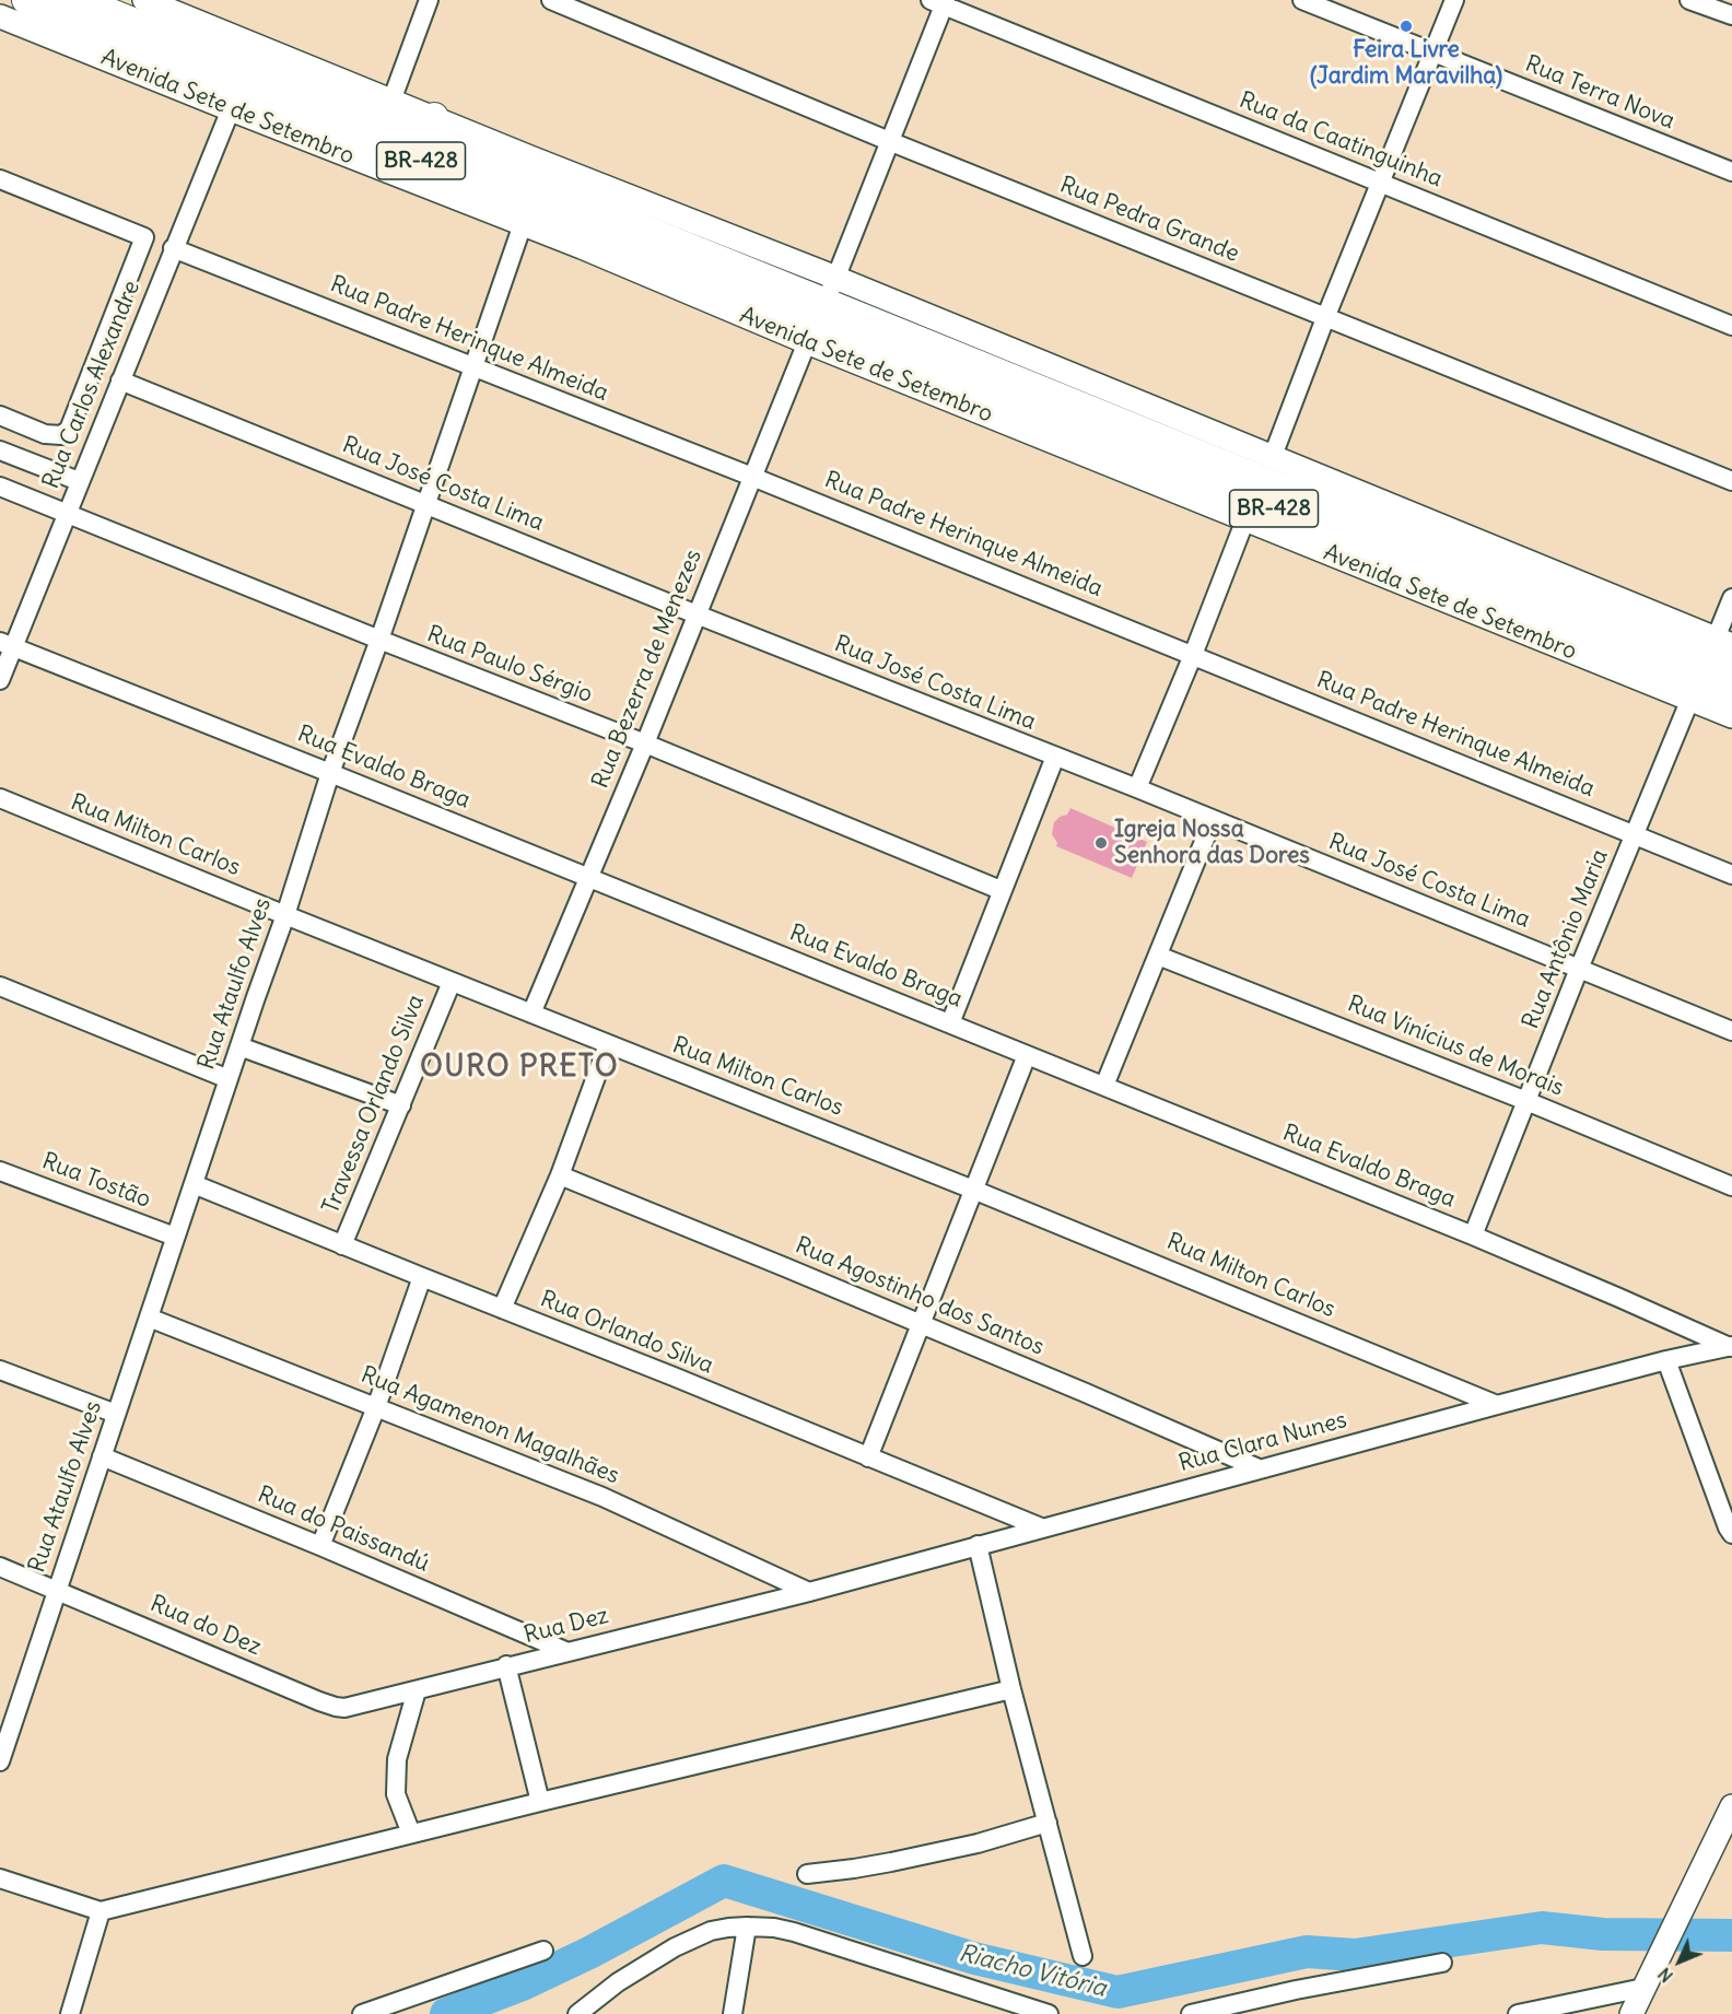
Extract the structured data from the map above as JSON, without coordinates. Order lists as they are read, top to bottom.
{
  "streets": {
    "highway": ["Avenida Sete de Setembro", "BR-428"],
    "street": [
      "Rua Terra Nova",
      "Rua da Caatinguinha",
      "Rua Pedra Grande",
      "Rua Padre Herinque Almeida",
      "Rua Carlos Alexandre",
      "Rua José Costa Lima",
      "Rua Paulo Sérgio",
      "Rua Bezerra de Menezes",
      "Rua Evaldo Braga",
      "Rua Milton Carlos",
      "Rua Antônio Maria",
      "Rua Ataulfo Alves",
      "Rua Vinícius de Morais",
      "Travessa Orlando Silva",
      "Rua Tostão",
      "Rua Agostinho dos Santos",
      "Rua Orlando Silva",
      "Rua Agamenon Magalhães",
      "Rua Clara Nunes",
      "Rua do Paissandú",
      "Rua do Dez",
      "Rua Dez"
    ]
  },
  "crossings": [
    ["Avenida Sete de Setembro", "Rua Carlos Alexandre"],
    ["Avenida Sete de Setembro", "Rua Bezerra de Menezes"],
    ["Avenida Sete de Setembro", "Rua Antônio Maria"],
    ["Avenida Sete de Setembro", "Rua Ataulfo Alves"],
    ["Rua da Caatinguinha", "Rua Bezerra de Menezes"],
    ["Rua Pedra Grande", "Rua Bezerra de Menezes"],
    ["Rua Padre Herinque Almeida", "Rua Carlos Alexandre"],
    ["Rua Padre Herinque Almeida", "Rua Bezerra de Menezes"],
    ["Rua Padre Herinque Almeida", "Rua Antônio Maria"],
    ["Rua Padre Herinque Almeida", "Rua Ataulfo Alves"],
    ["Rua Carlos Alexandre", "Rua José Costa Lima"],
    ["Rua Carlos Alexandre", "Rua Paulo Sérgio"],
    ["Rua Carlos Alexandre", "Rua Evaldo Braga"],
    ["Rua José Costa Lima", "Rua Bezerra de Menezes"],
    ["Rua José Costa Lima", "Rua Antônio Maria"],
    ["Rua José Costa Lima", "Rua Ataulfo Alves"],
    ["Rua Paulo Sérgio", "Rua Bezerra de Menezes"],
    ["Rua Paulo Sérgio", "Rua Ataulfo Alves"],
    ["Rua Bezerra de Menezes", "Rua Evaldo Braga"],
    ["Rua Bezerra de Menezes", "Rua Milton Carlos"],
    ["Rua Evaldo Braga", "Rua Antônio Maria"],
    ["Rua Evaldo Braga", "Rua Ataulfo Alves"],
    ["Rua Evaldo Braga", "Rua Clara Nunes"],
    ["Rua Milton Carlos", "Rua Ataulfo Alves"],
    ["Rua Milton Carlos", "Travessa Orlando Silva"],
    ["Rua Milton Carlos", "Rua Clara Nunes"],
    ["Rua Antônio Maria", "Rua Vinícius de Morais"],
    ["Rua Ataulfo Alves", "Rua Tostão"],
    ["Rua Ataulfo Alves", "Rua Orlando Silva"],
    ["Rua Ataulfo Alves", "Rua Agamenon Magalhães"],
    ["Rua Ataulfo Alves", "Rua do Paissandú"],
    ["Rua Ataulfo Alves", "Rua do Dez"],
    ["Travessa Orlando Silva", "Rua Orlando Silva"],
    ["Rua Agostinho dos Santos", "Rua Clara Nunes"],
    ["Rua Orlando Silva", "Rua Clara Nunes"],
    ["Rua Agamenon Magalhães", "Rua Clara Nunes"],
    ["Rua Agamenon Magalhães", "Rua Dez"],
    ["Rua Clara Nunes", "Rua Dez"],
    ["Rua do Paissandú", "Rua Dez"],
    ["Rua do Dez", "Rua Dez"]
  ],
  "districts": ["OURO PRETO"],
  "water": ["Riacho Vitória"],
  "places": ["Feira Livre (Jardim Maravilha)", "Igreja Nossa Senhora das Dores"],
  "north": "bottom left"
}
